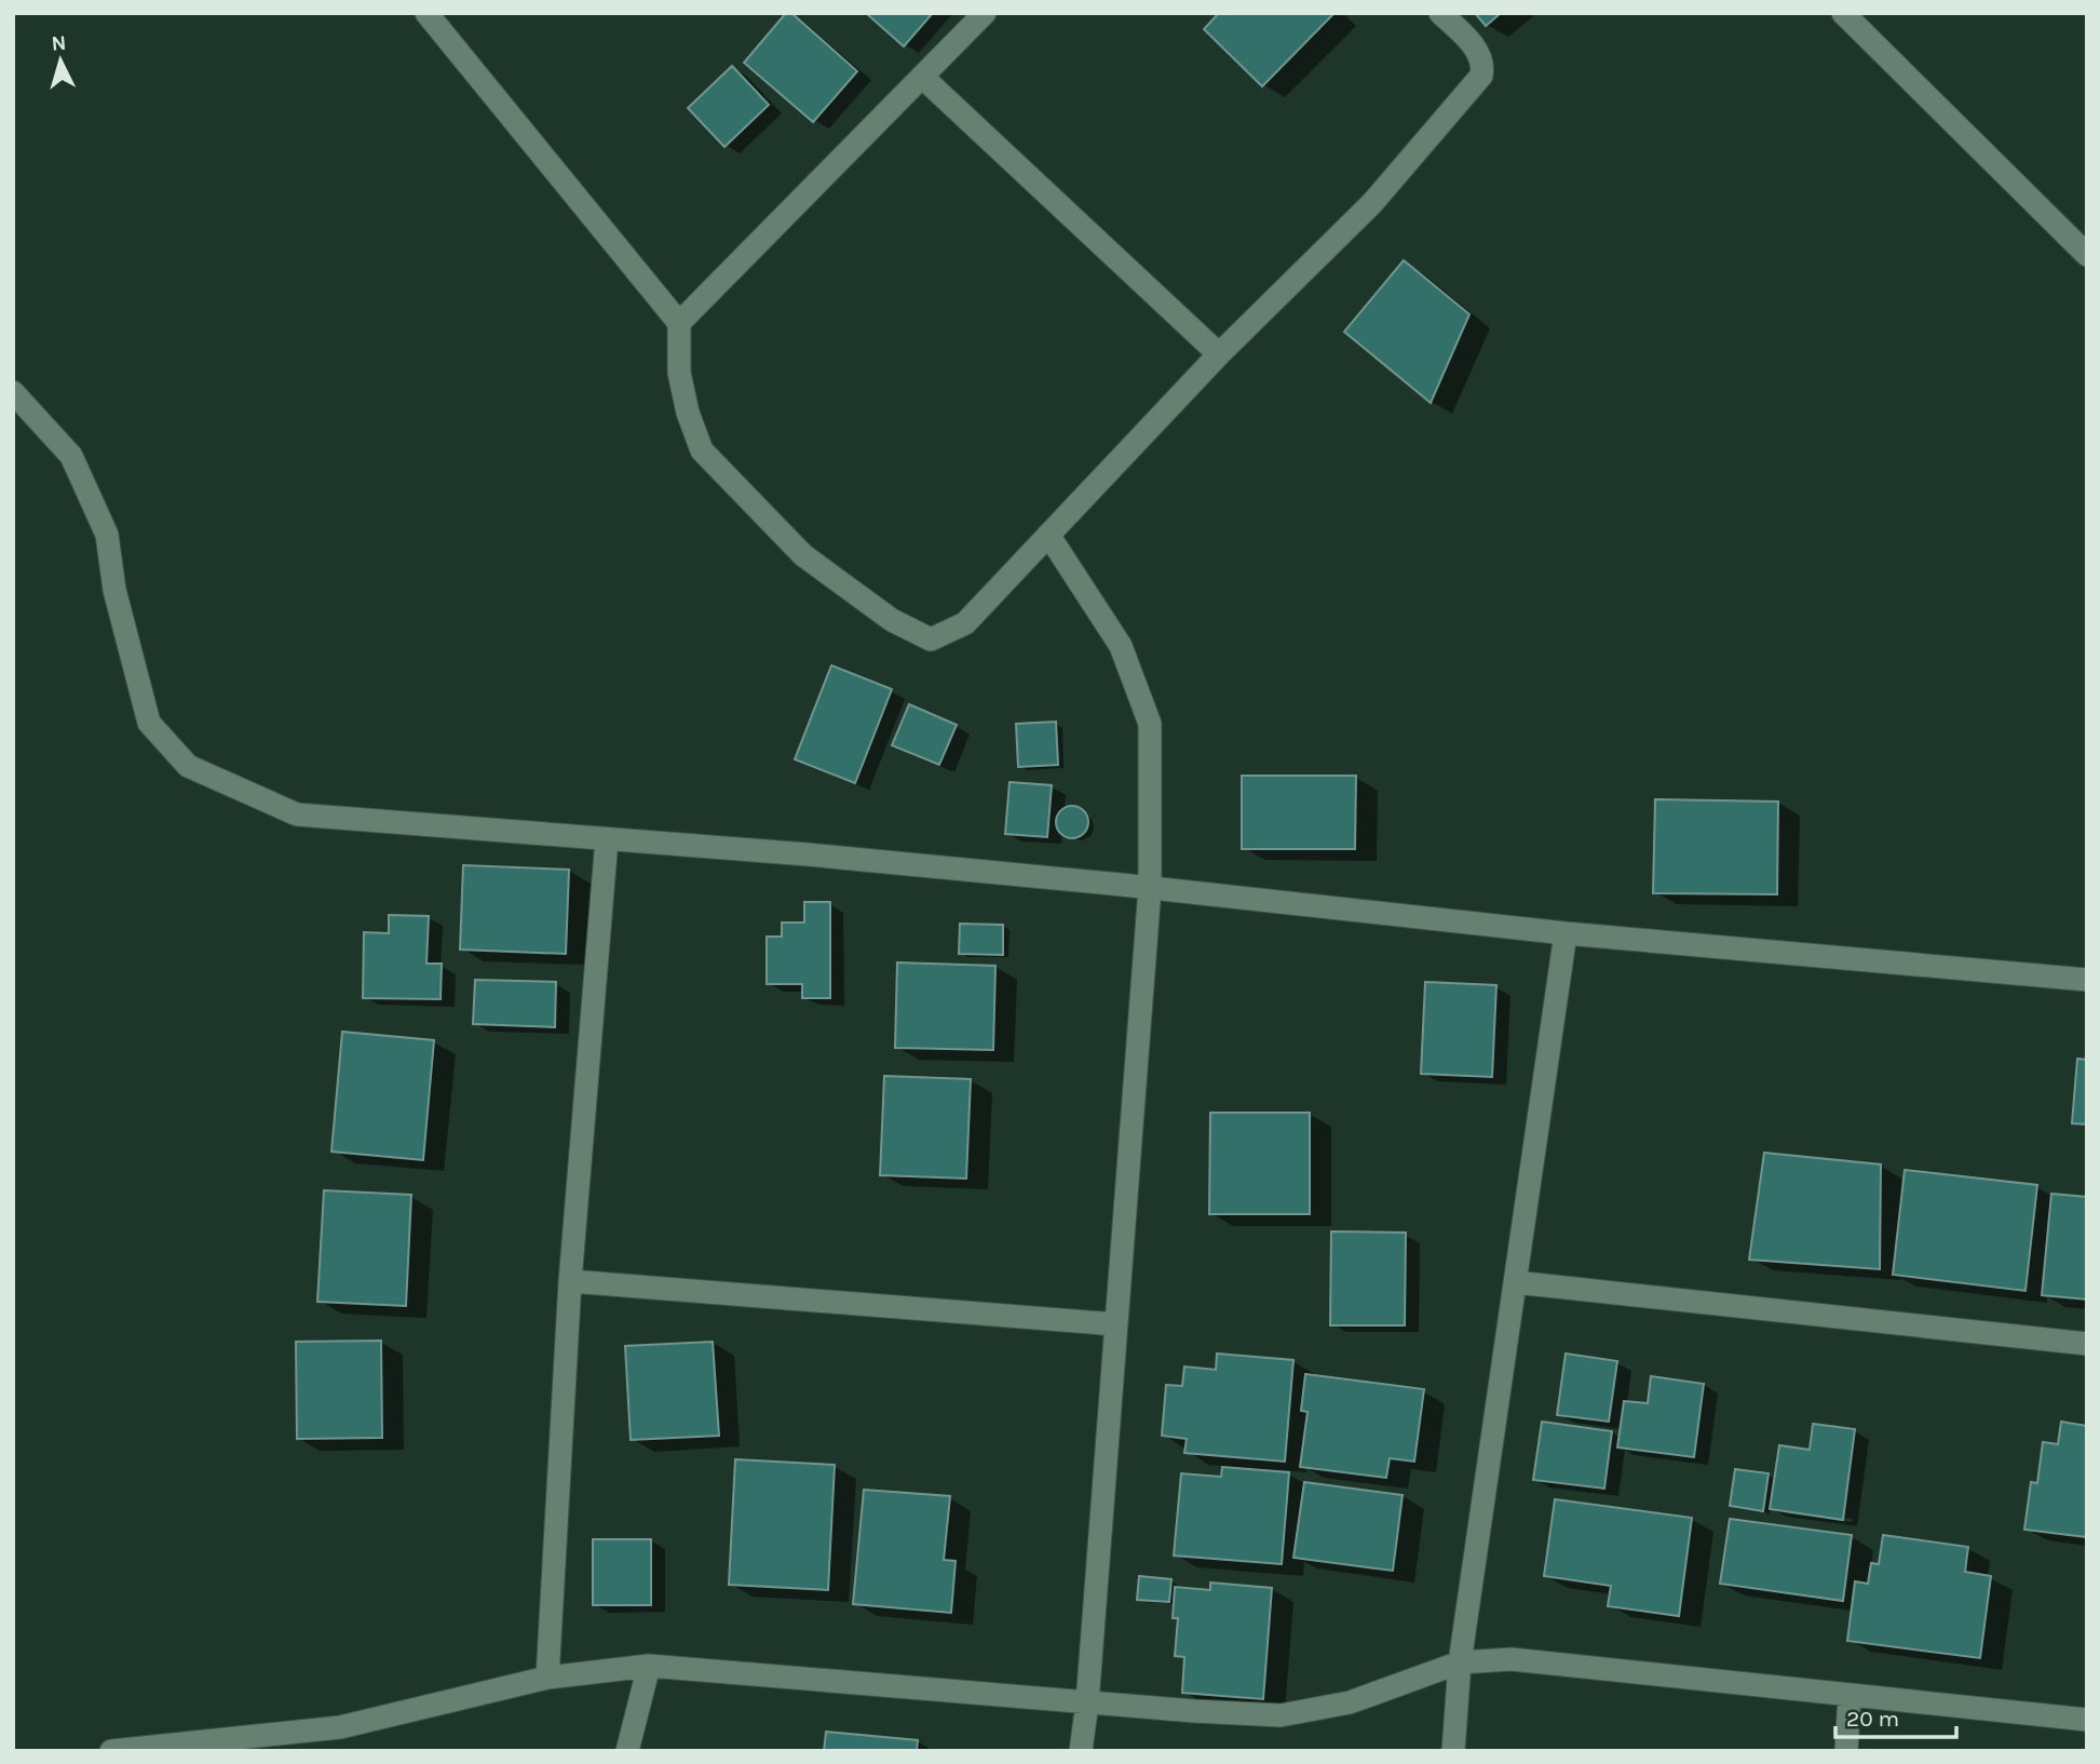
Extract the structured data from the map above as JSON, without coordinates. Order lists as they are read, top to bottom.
{
  "scale_bar": "20 m",
  "north": "top"
}
